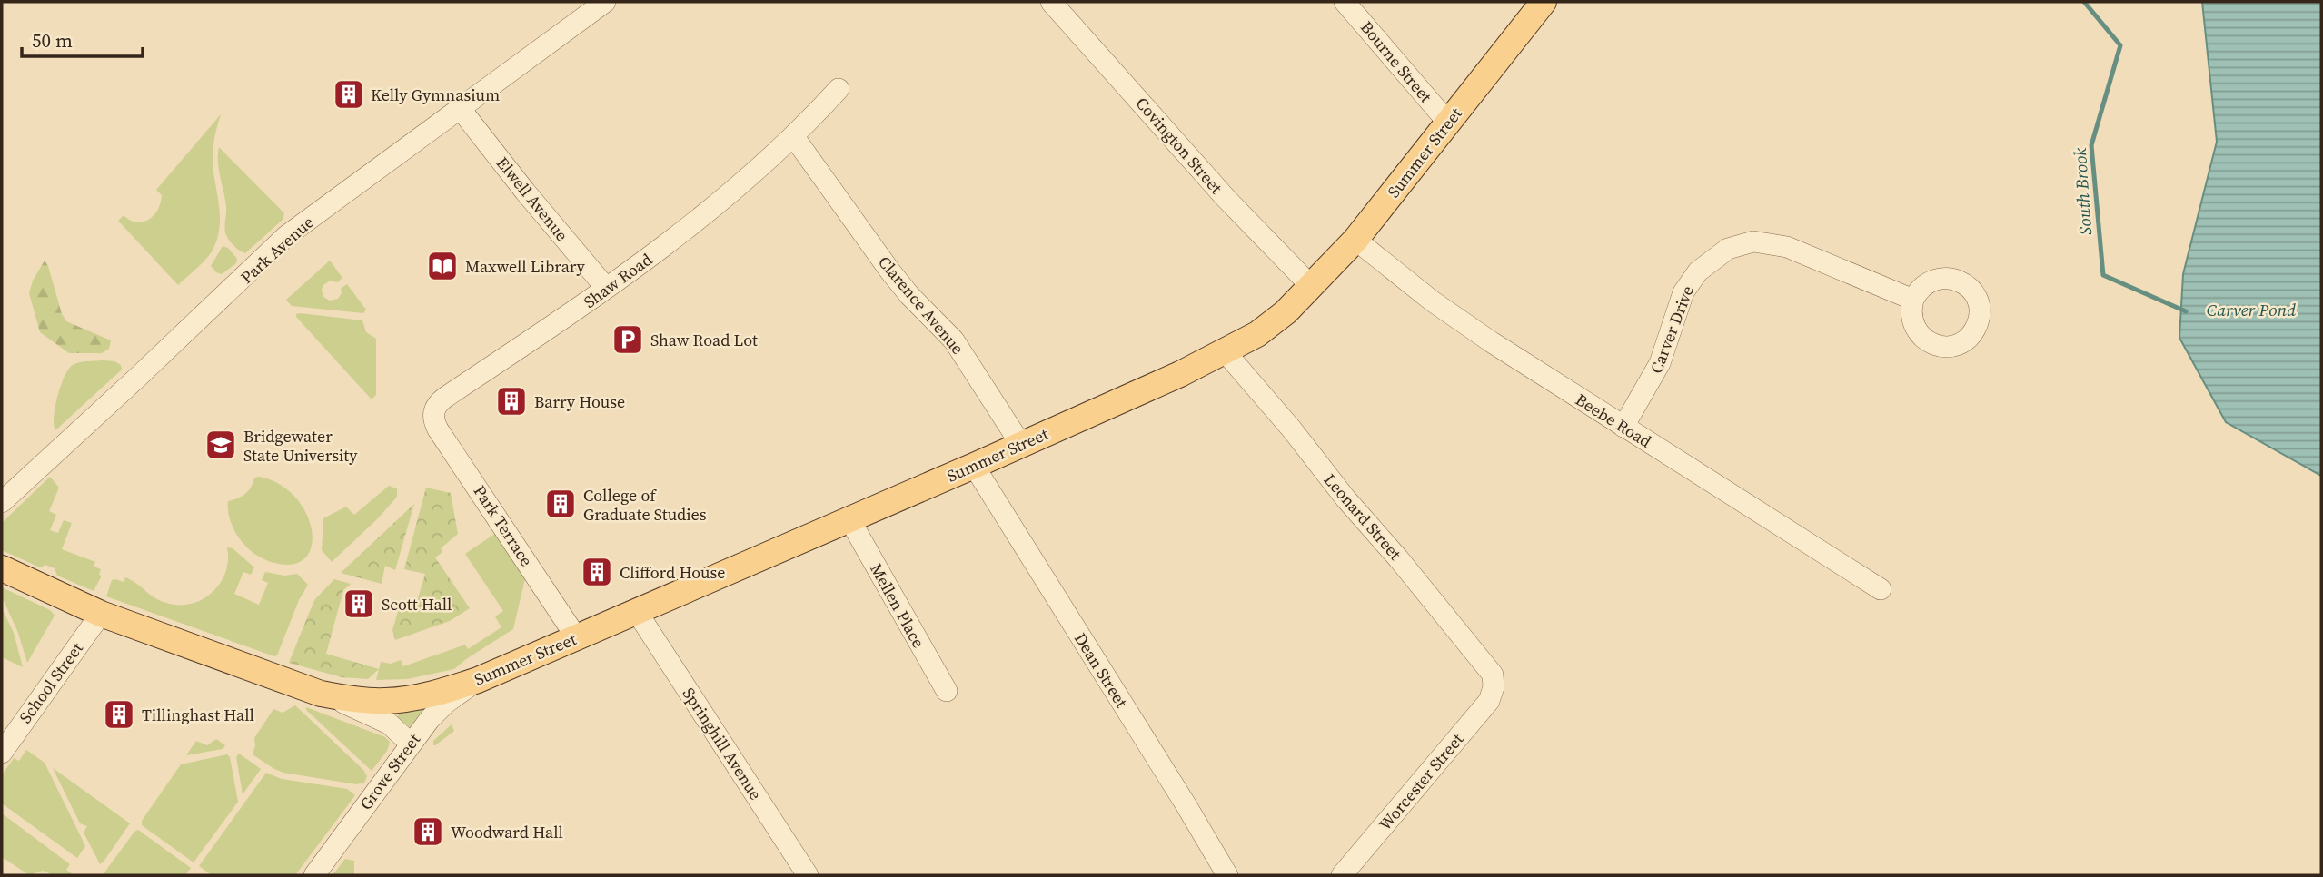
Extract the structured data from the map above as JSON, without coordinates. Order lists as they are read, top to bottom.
{
  "streets": {
    "main road": ["Summer Street"],
    "street": [
      "Bourne Street",
      "Covington Street",
      "Elwell Avenue",
      "Park Avenue",
      "Shaw Road",
      "Clarence Avenue",
      "Carver Drive",
      "Beebe Road",
      "Leonard Street",
      "Park Terrace",
      "Mellen Place",
      "Dean Street",
      "School Street",
      "Springhill Avenue",
      "Grove Street",
      "Worcester Street"
    ]
  },
  "crossings": [
    ["Bourne Street", "Summer Street"],
    ["Covington Street", "Summer Street"],
    ["Summer Street", "Clarence Avenue"],
    ["Summer Street", "Beebe Road"],
    ["Summer Street", "Leonard Street"],
    ["Summer Street", "Park Terrace"],
    ["Summer Street", "Mellen Place"],
    ["Summer Street", "Dean Street"],
    ["Summer Street", "School Street"],
    ["Summer Street", "Springhill Avenue"],
    ["Summer Street", "Grove Street"],
    ["Elwell Avenue", "Park Avenue"],
    ["Elwell Avenue", "Shaw Road"],
    ["Shaw Road", "Clarence Avenue"],
    ["Shaw Road", "Park Terrace"],
    ["Carver Drive", "Beebe Road"],
    ["Leonard Street", "Worcester Street"]
  ],
  "water": ["South Brook", "Carver Pond"],
  "places": {
    "building": [
      "Kelly Gymnasium",
      "Barry House",
      "College of Graduate Studies",
      "Clifford House",
      "Scott Hall",
      "Tillinghast Hall",
      "Woodward Hall"
    ],
    "library": ["Maxwell Library"],
    "parking": ["Shaw Road Lot"],
    "school or university": ["Bridgewater State University"]
  },
  "scale_bar": "50 m"
}
